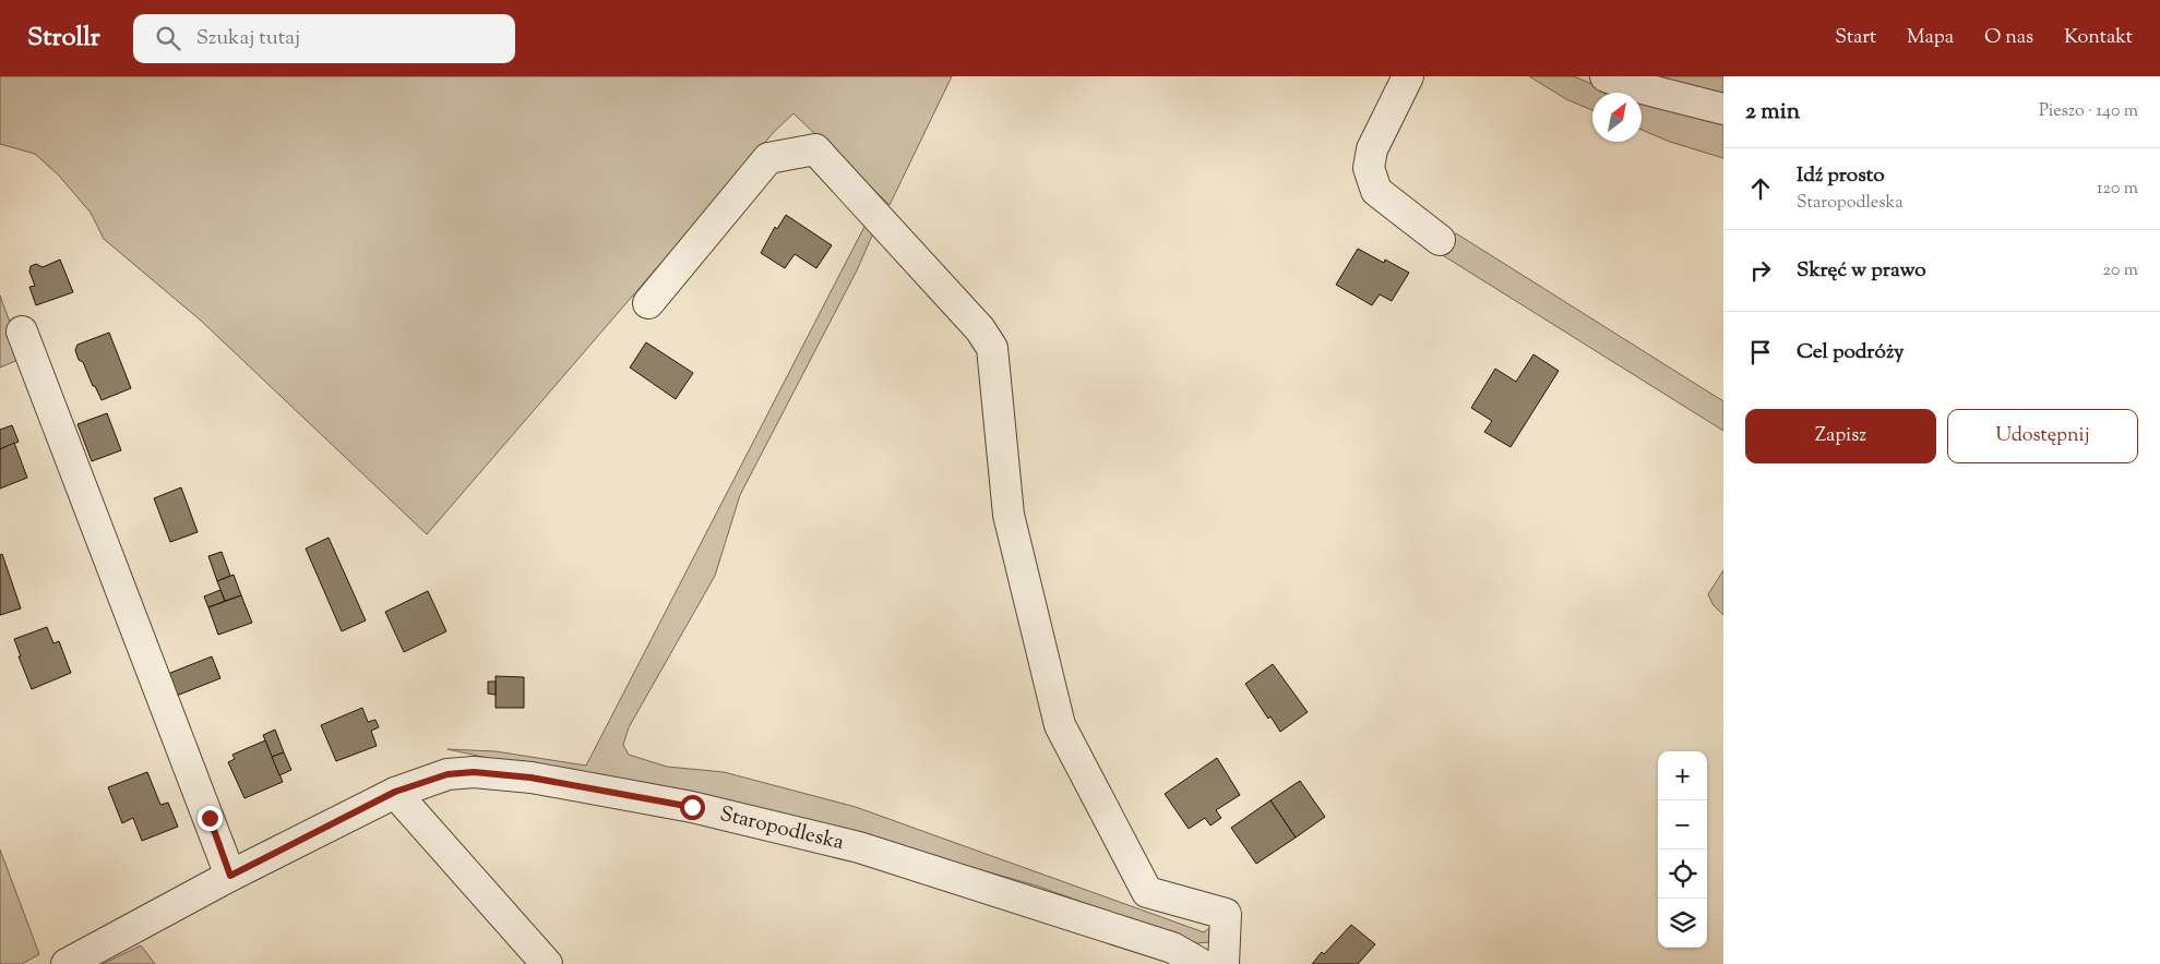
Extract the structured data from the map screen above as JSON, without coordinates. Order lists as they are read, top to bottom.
{
  "streets": {
    "street": ["Staropodleska"]
  },
  "north": "top right",
  "page": {
    "header": "Strollr",
    "search": "Szukaj tutaj",
    "nav": [
      "Start",
      "Mapa",
      "O nas",
      "Kontakt"
    ],
    "heading": ["2 min", "Pieszo · 140 m"],
    "list": [
      ["Idź prosto", "Staropodleska", "120 m"],
      ["Skręć w prawo", "20 m"],
      "Cel podróży"
    ],
    "buttons": ["Zapisz", "Udostępnij"],
    "map_buttons": ["+", "−"]
  }
}
